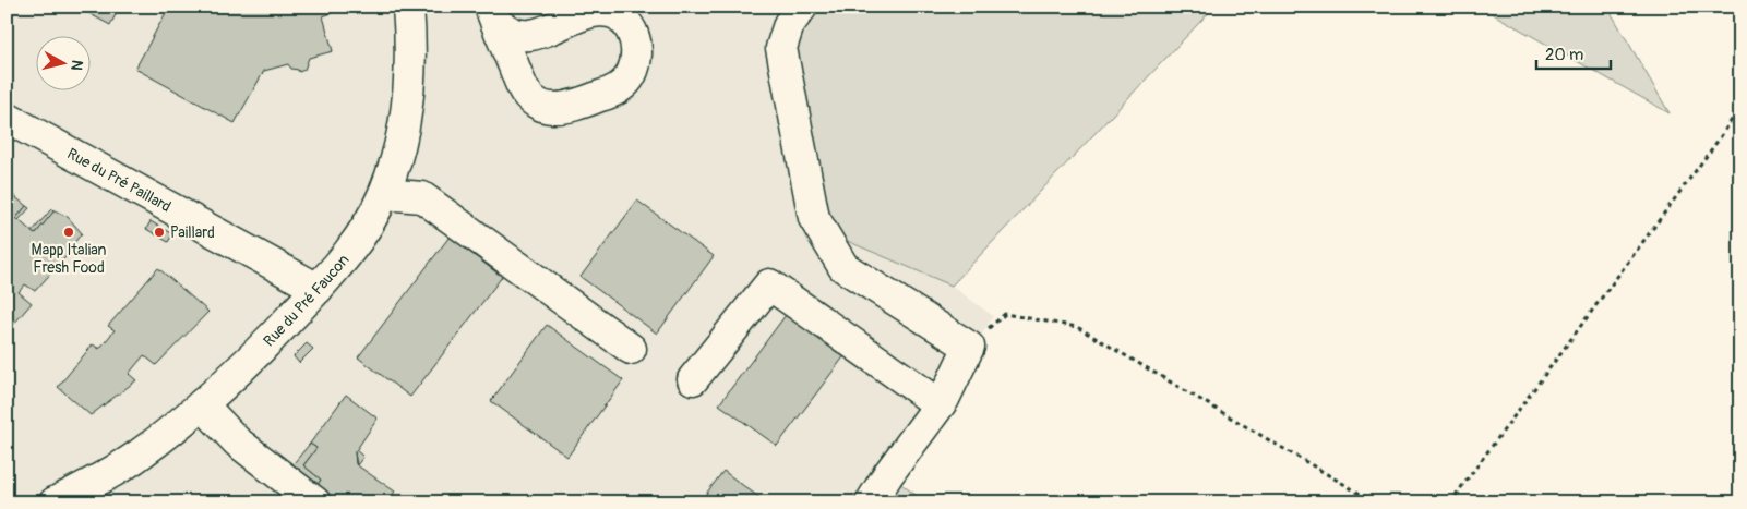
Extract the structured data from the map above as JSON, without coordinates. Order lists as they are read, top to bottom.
{
  "streets": {
    "street": ["Rue du Pré Paillard", "Rue du Pré Faucon"]
  },
  "crossings": [
    ["Rue du Pré Paillard", "Rue du Pré Faucon"]
  ],
  "places": ["Mapp Italian Fresh Food", "Paillard"],
  "scale_bar": "20 m",
  "north": "right"
}
